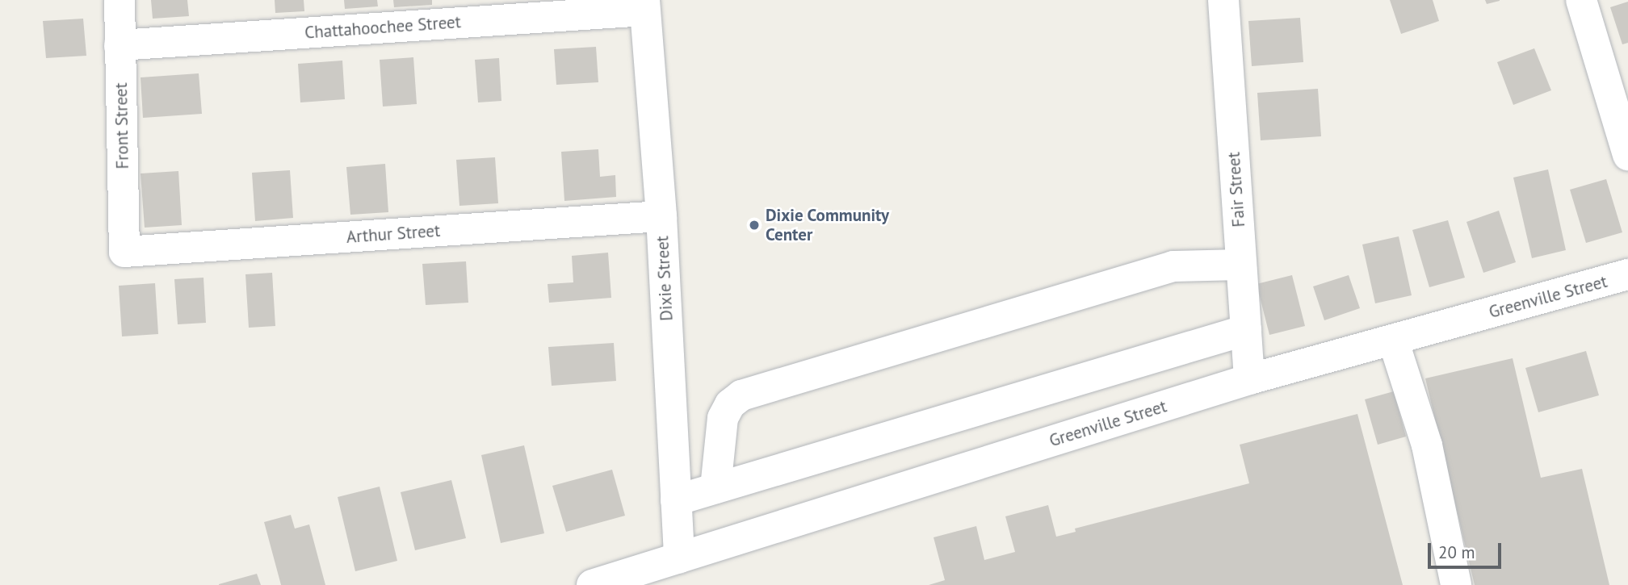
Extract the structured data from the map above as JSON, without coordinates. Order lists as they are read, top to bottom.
{
  "streets": {
    "street": [
      "Chattahoochee Street",
      "Front Street",
      "Fair Street",
      "Arthur Street",
      "Dixie Street",
      "Greenville Street"
    ]
  },
  "crossings": [
    ["Chattahoochee Street", "Front Street"],
    ["Chattahoochee Street", "Dixie Street"],
    ["Front Street", "Arthur Street"],
    ["Fair Street", "Greenville Street"],
    ["Arthur Street", "Dixie Street"],
    ["Dixie Street", "Greenville Street"]
  ],
  "places": ["Dixie Community Center"],
  "scale_bar": "20 m"
}
